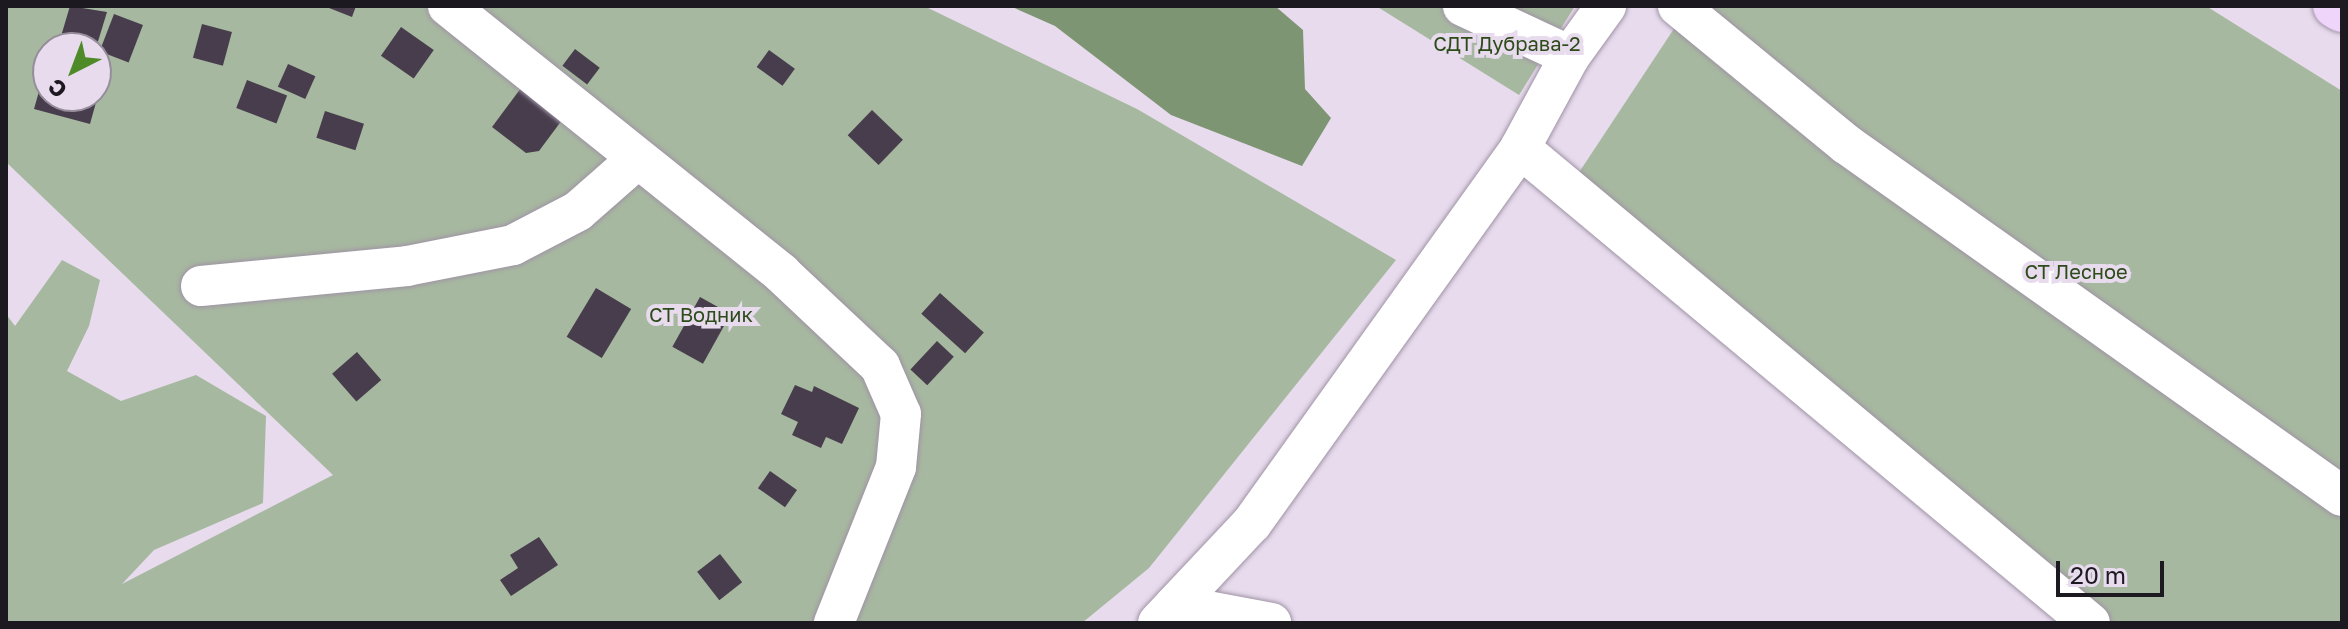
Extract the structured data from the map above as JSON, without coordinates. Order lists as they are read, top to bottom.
{
  "parks": ["СДТ Дубрава-2", "СТ Лесное", "СТ Водник"],
  "scale_bar": "20 m",
  "north": "bottom left"
}
